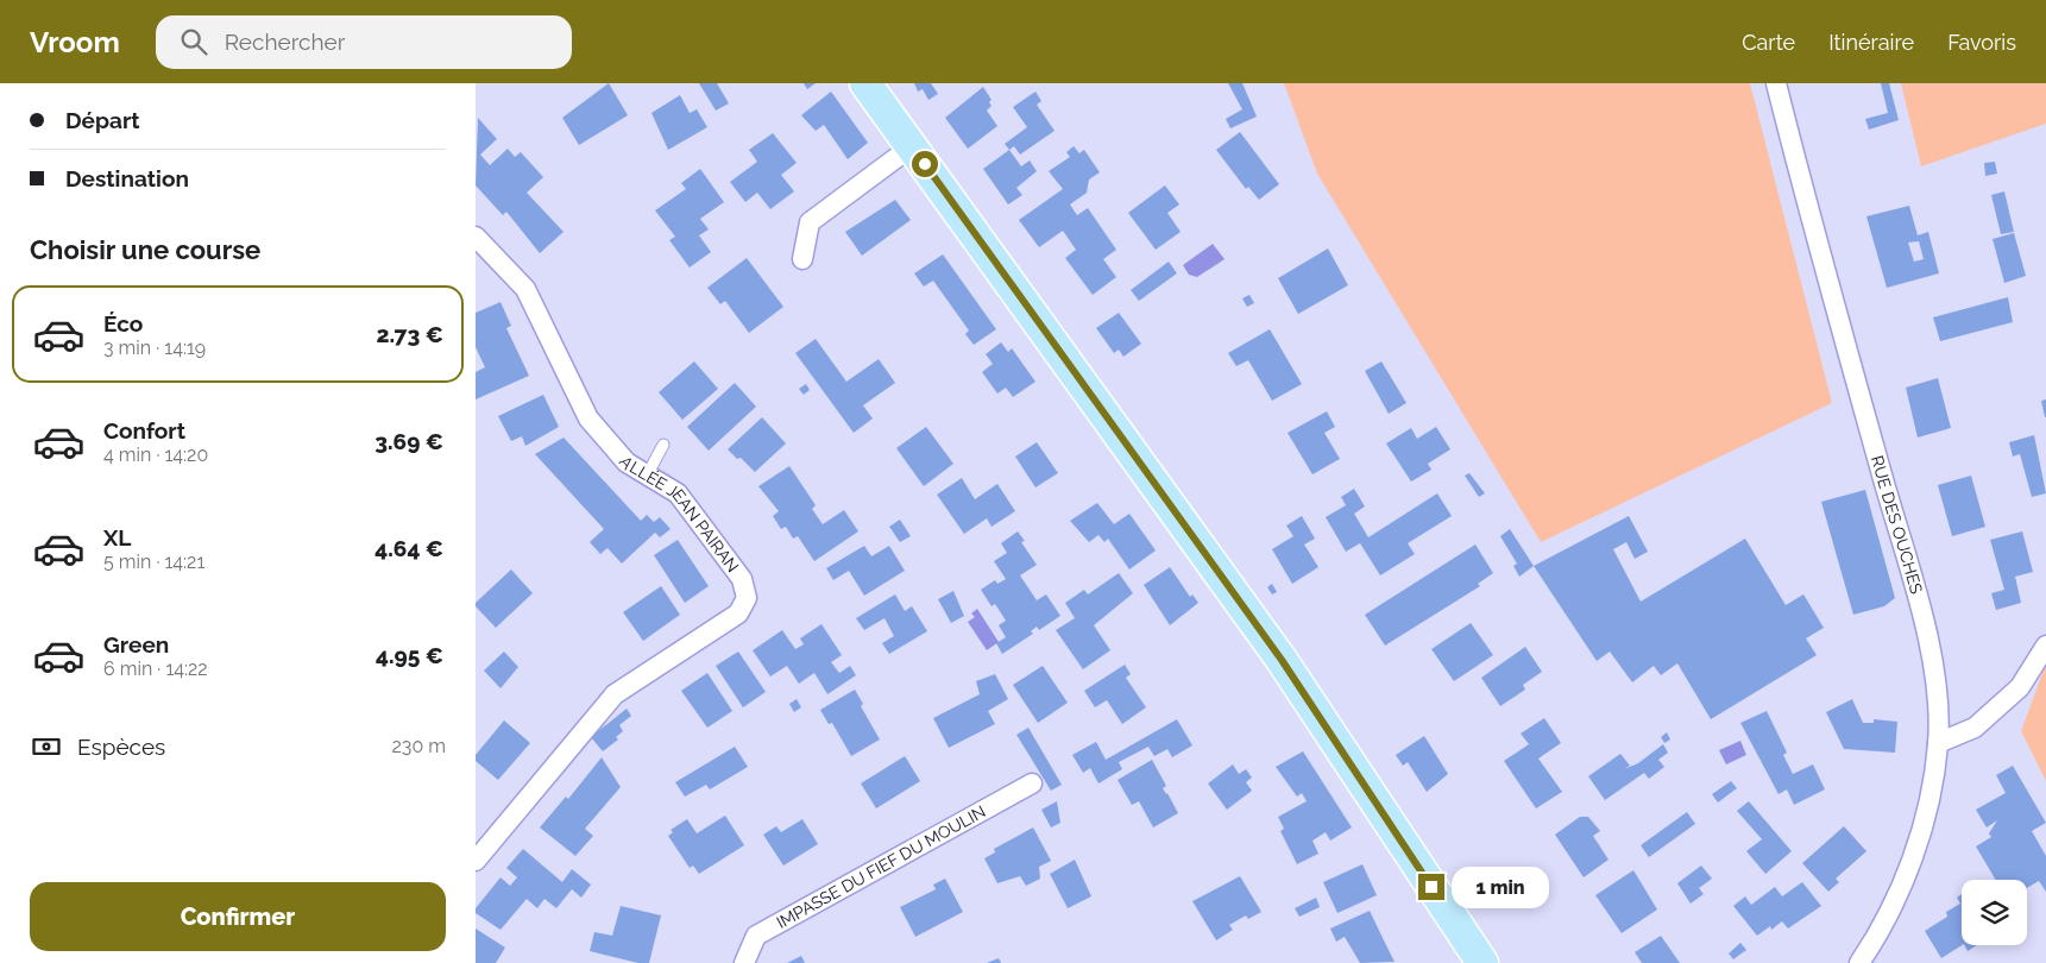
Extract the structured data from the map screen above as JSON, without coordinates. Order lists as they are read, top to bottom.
{
  "streets": {
    "street": ["ALLÉE JEAN PAIRAN", "RUE DES OUCHES", "IMPASSE DU FIEF DU MOULIN"]
  },
  "page": {
    "header": "Vroom",
    "search": "Rechercher",
    "nav": ["Carte", "Itinéraire", "Favoris"],
    "banner": ["Départ", "Destination"],
    "heading": "Choisir une course",
    "list": [
      {
        "name": "Éco",
        "note": "3 min · 14:19",
        "value": "2.73 €"
      },
      {
        "name": "Confort",
        "note": "4 min · 14:20",
        "value": "3.69 €"
      },
      {
        "name": "XL",
        "note": "5 min · 14:21",
        "value": "4.64 €"
      },
      {
        "name": "Green",
        "note": "6 min · 14:22",
        "value": "4.95 €"
      }
    ],
    "pay": ["Espèces", "230 m"],
    "bubble": "1 min",
    "buttons": "Confirmer"
  }
}
